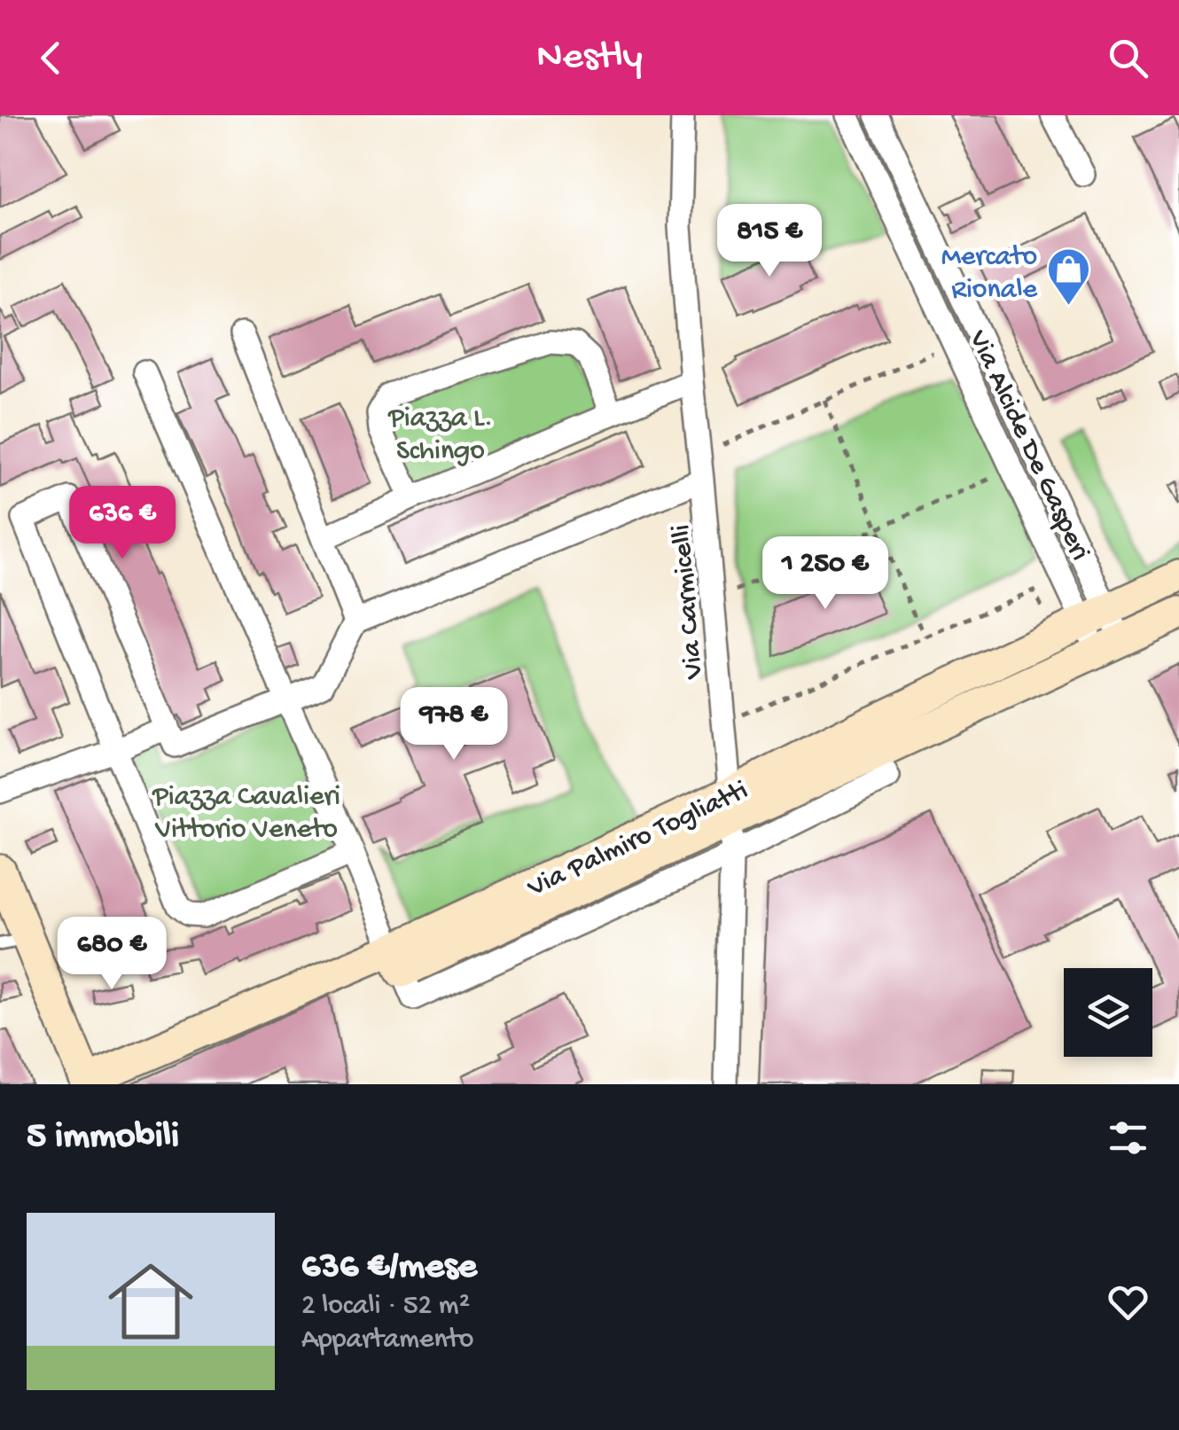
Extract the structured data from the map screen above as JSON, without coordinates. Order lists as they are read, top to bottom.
{
  "streets": {
    "street": ["Via Alcide De Gasperi", "Via Carmicelli", "Via Palmiro Togliatti"]
  },
  "crossings": [
    ["Via Alcide De Gasperi", "Via Palmiro Togliatti"],
    ["Via Carmicelli", "Via Palmiro Togliatti"]
  ],
  "parks": ["Piazza L. Schingo", "Piazza Cavalieri Vittorio Veneto"],
  "places": {
    "shop": ["Mercato Rionale"]
  },
  "page": {
    "header": "Nestly",
    "price": [
      "815 €",
      "636 €",
      "1 250 €",
      "978 €",
      "680 €"
    ],
    "heading": "5 immobili",
    "list": [
      {
        "name": "636 €/mese",
        "note": "2 locali · 52 m² · Appartamento"
      }
    ]
  }
}
